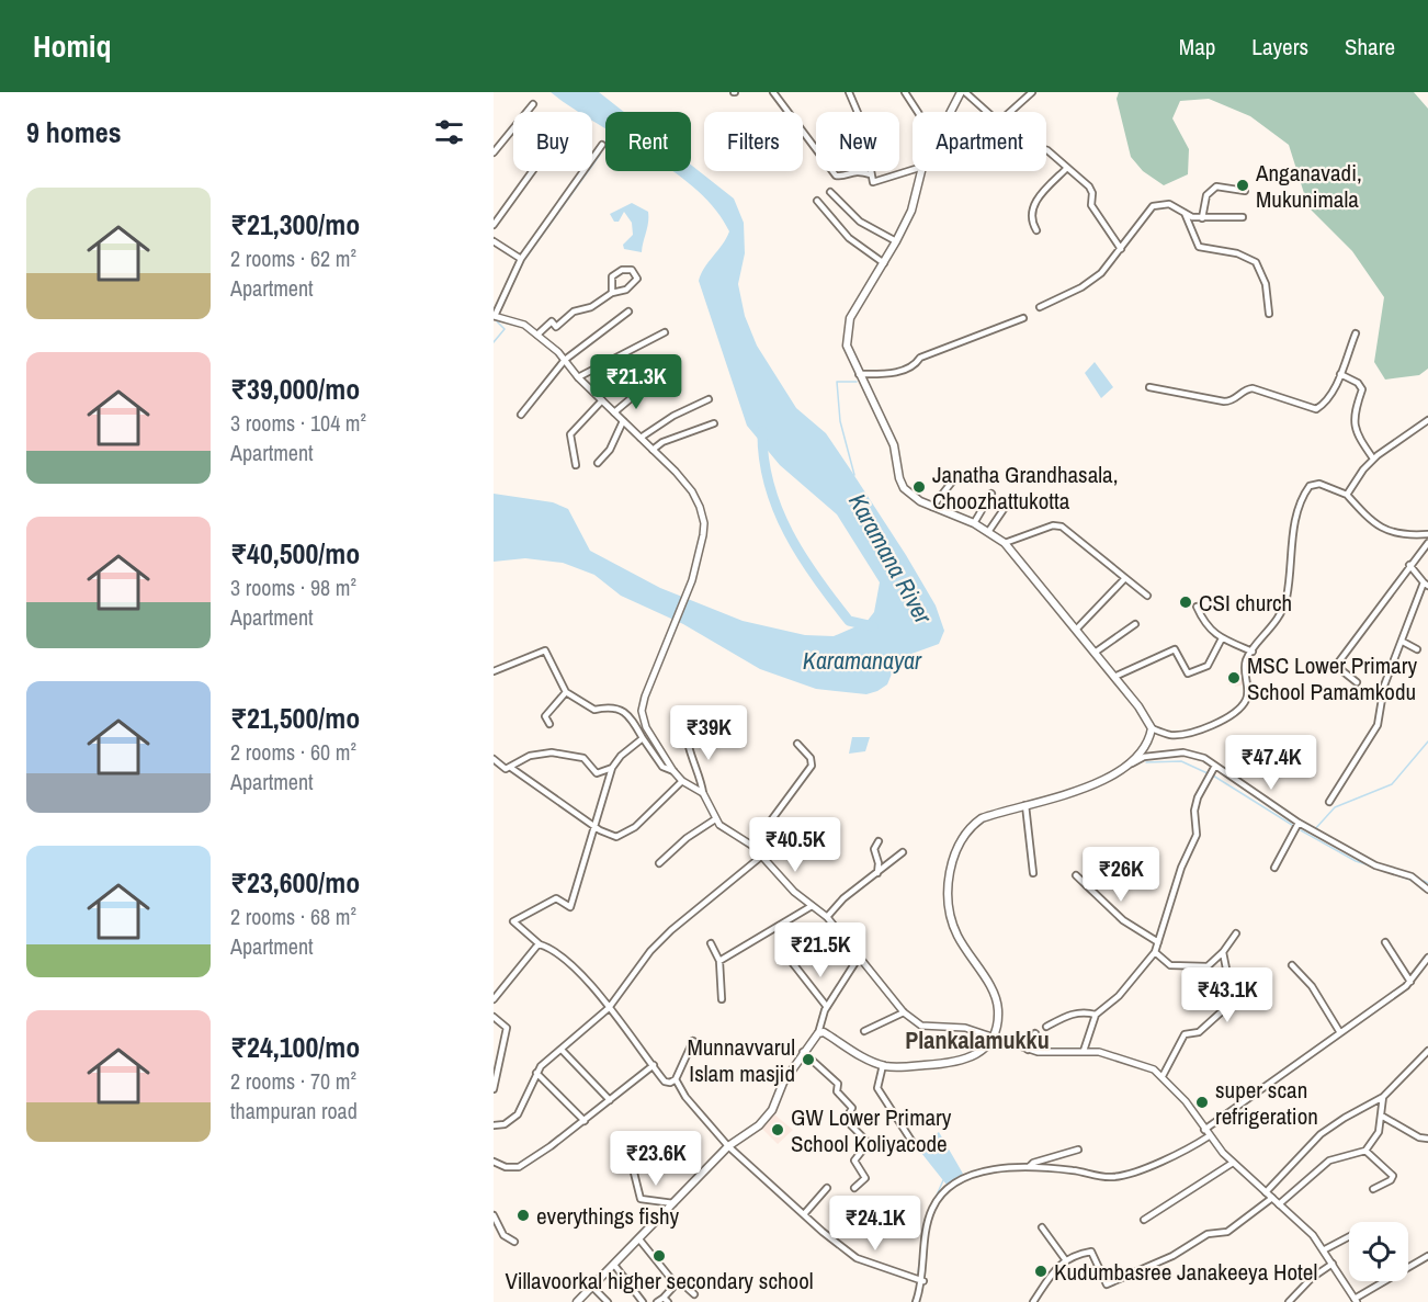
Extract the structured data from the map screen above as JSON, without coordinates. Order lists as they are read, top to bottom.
{
  "districts": ["Plankalamukku"],
  "water": ["Karamana River", "Karamanayar"],
  "places": [
    "Anganavadi, Mukunimala",
    "Janatha Grandhasala, Choozhattukotta",
    "CSI church",
    "MSC Lower Primary School Pamamkodu",
    "Munnavvarul Islam masjid",
    "super scan refrigeration",
    "GW Lower Primary School Koliyacode",
    "everythings fishy",
    "Villavoorkal higher secondary school",
    "Kudumbasree Janakeeya Hotel"
  ],
  "page": {
    "header": "Homiq",
    "nav": ["Map", "Layers", "Share"],
    "heading": "9 homes",
    "chip": [
      "Buy",
      "Rent",
      "Filters",
      "New",
      "Apartment"
    ],
    "list": [
      {
        "name": "₹21,300/mo",
        "note": "2 rooms · 62 m² · Apartment"
      },
      {
        "name": "₹39,000/mo",
        "note": "3 rooms · 104 m² · Apartment"
      },
      {
        "name": "₹40,500/mo",
        "note": "3 rooms · 98 m² · Apartment"
      },
      {
        "name": "₹21,500/mo",
        "note": "2 rooms · 60 m² · Apartment"
      },
      {
        "name": "₹23,600/mo",
        "note": "2 rooms · 68 m² · Apartment"
      },
      {
        "name": "₹24,100/mo",
        "note": "2 rooms · 70 m² · thampuran road"
      }
    ],
    "price": [
      "₹21.3K",
      "₹39K",
      "₹47.4K",
      "₹40.5K",
      "₹26K",
      "₹21.5K",
      "₹43.1K",
      "₹23.6K",
      "₹24.1K"
    ]
  }
}
